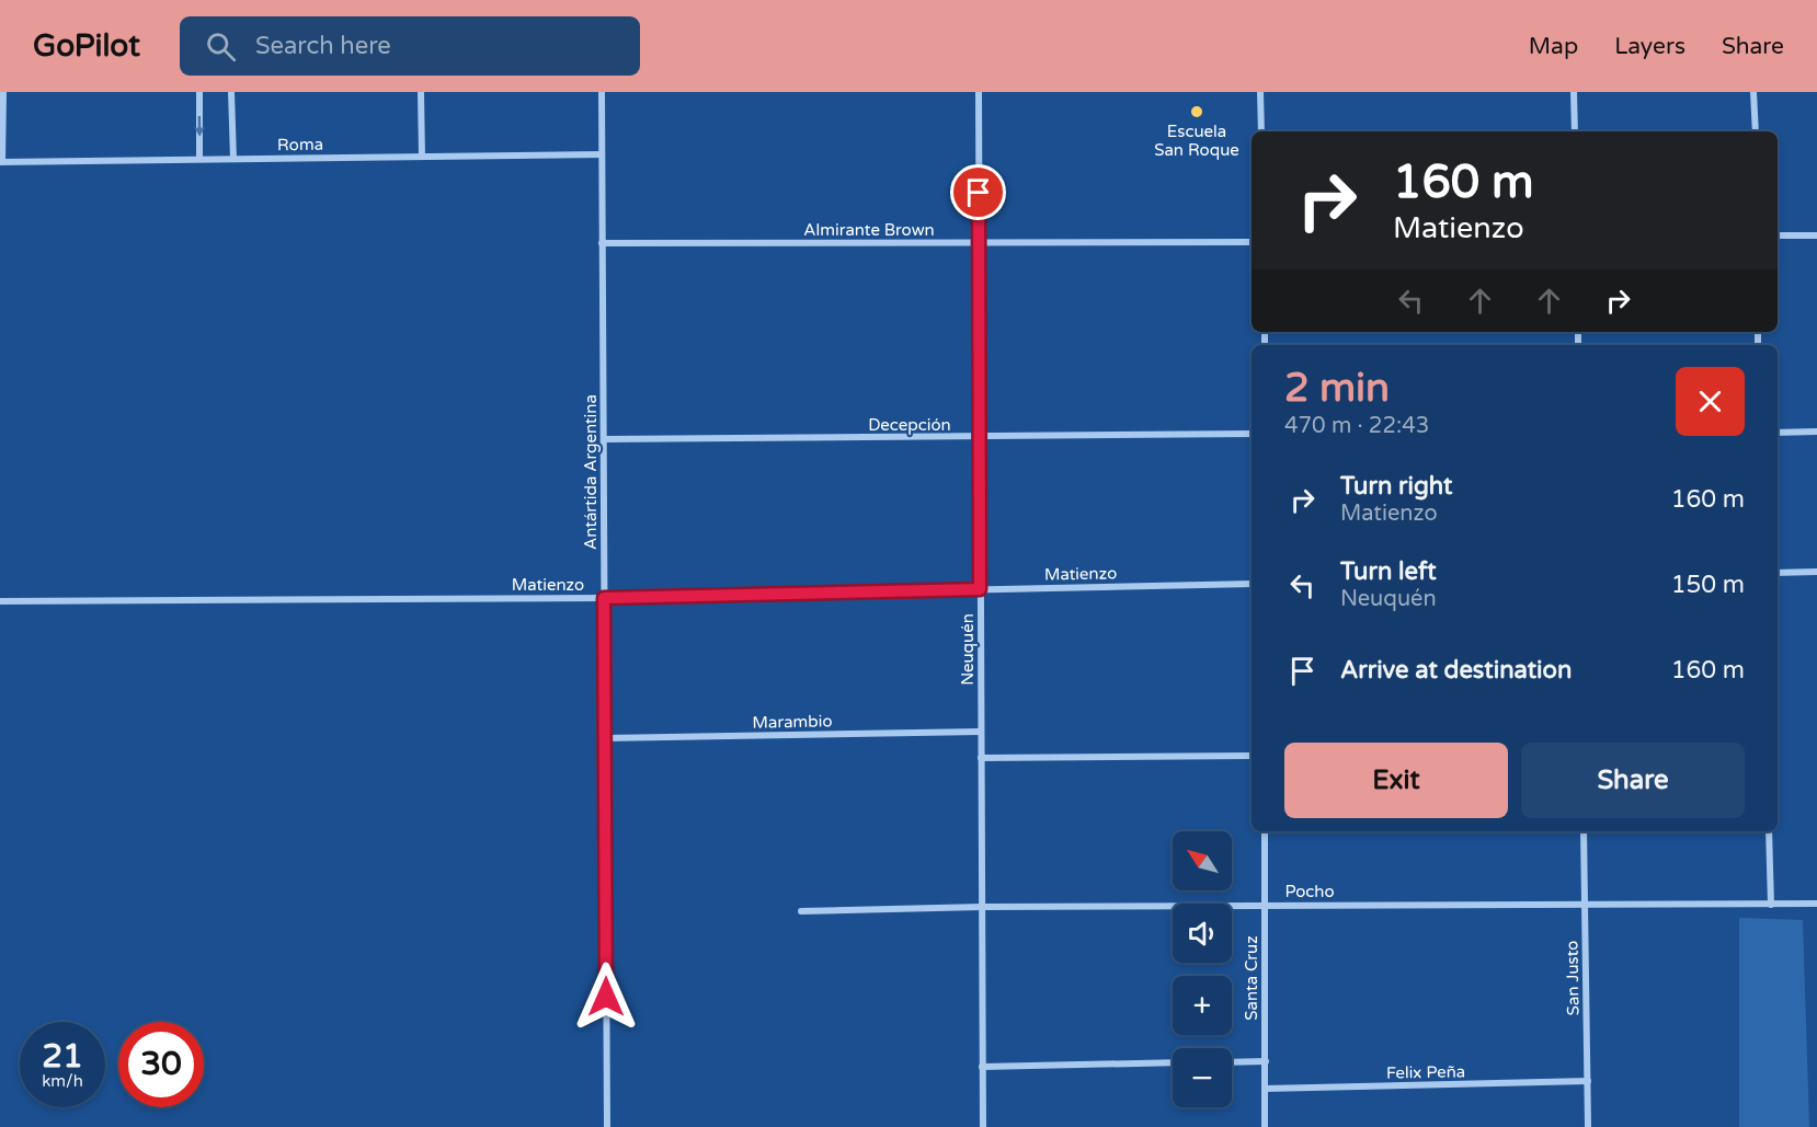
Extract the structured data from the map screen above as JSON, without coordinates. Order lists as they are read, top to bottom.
{
  "streets": {
    "street": [
      "Roma",
      "Almirante Brown",
      "Decepción",
      "Antártida Argentina",
      "Matienzo",
      "Neuquén",
      "Marambio",
      "Pocho",
      "Santa Cruz",
      "San Justo",
      "Felix Peña"
    ]
  },
  "crossings": [
    ["Roma", "Antártida Argentina"],
    ["Almirante Brown", "Antártida Argentina"],
    ["Almirante Brown", "Neuquén"],
    ["Decepción", "Antártida Argentina"],
    ["Decepción", "Neuquén"],
    ["Antártida Argentina", "Matienzo"],
    ["Antártida Argentina", "Marambio"],
    ["Matienzo", "Neuquén"],
    ["Neuquén", "Marambio"],
    ["Neuquén", "Pocho"],
    ["Pocho", "Santa Cruz"],
    ["Pocho", "San Justo"],
    ["Santa Cruz", "Felix Peña"],
    ["San Justo", "Felix Peña"]
  ],
  "places": ["Escuela San Roque"],
  "north": "top left",
  "page": {
    "header": "GoPilot",
    "search": "Search here",
    "nav": ["Map", "Layers", "Share"],
    "turn": ["160 m", "Matienzo"],
    "heading": ["2 min", "470 m · 22:43"],
    "list": [
      {
        "name": "Turn right",
        "note": "Matienzo",
        "value": "160 m"
      },
      {
        "name": "Turn left",
        "note": "Neuquén",
        "value": "150 m"
      },
      {
        "name": "Arrive at destination",
        "value": "160 m"
      }
    ],
    "buttons": ["Exit", "Share"],
    "map_buttons": ["+", "−"],
    "speed": "21 km/h",
    "limit": "30"
  }
}
